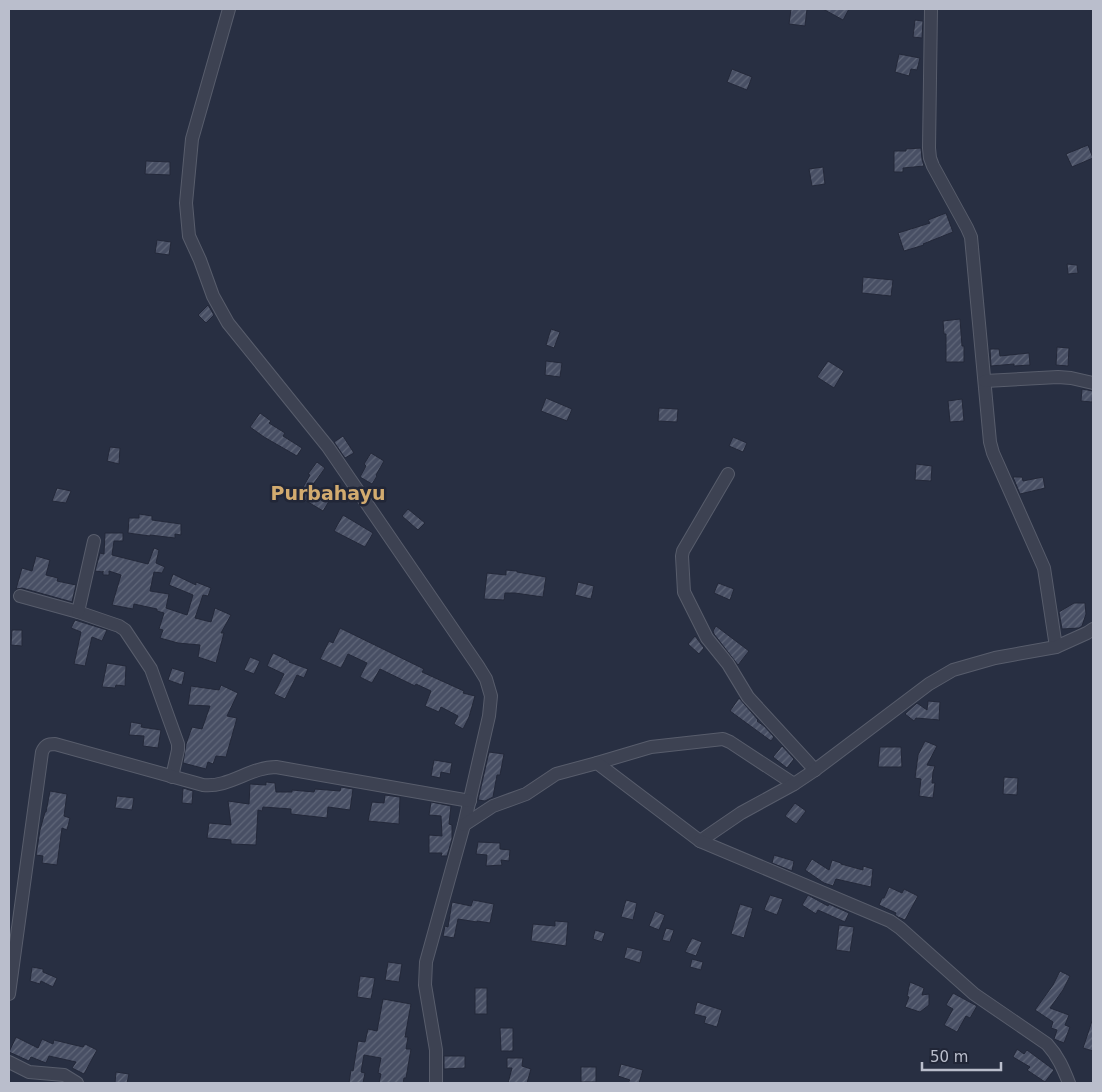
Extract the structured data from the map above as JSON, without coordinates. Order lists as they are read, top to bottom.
{
  "districts": ["Purbahayu"],
  "scale_bar": "50 m"
}
